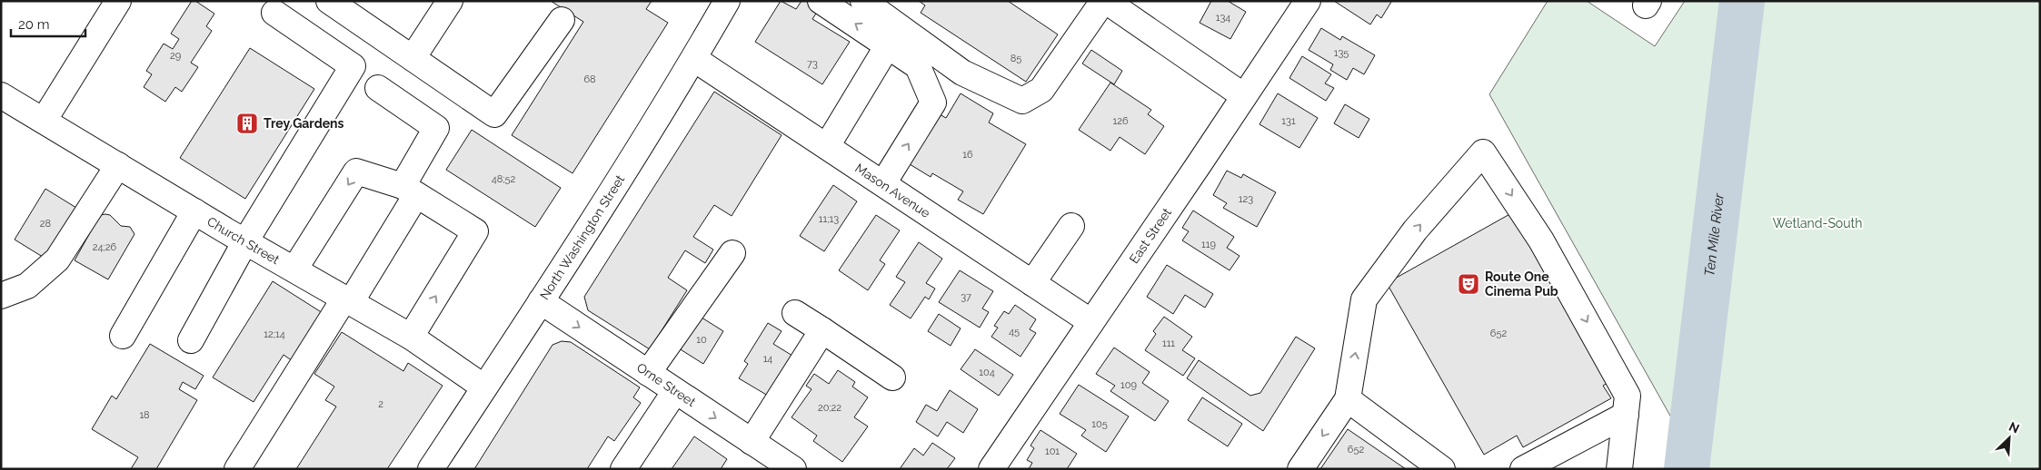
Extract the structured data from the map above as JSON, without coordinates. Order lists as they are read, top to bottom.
{
  "streets": {
    "street": [
      "Mason Avenue",
      "East Street",
      "North Washington Street",
      "Church Street",
      "Orne Street"
    ]
  },
  "crossings": [
    ["Mason Avenue", "East Street"],
    ["Mason Avenue", "North Washington Street"],
    ["North Washington Street", "Church Street"],
    ["North Washington Street", "Orne Street"]
  ],
  "one_way": ["Orne Street"],
  "water": ["Ten Mile River"],
  "parks": ["Wetland-South"],
  "places": {
    "building": ["Trey Gardens"],
    "theatre": ["Route One Cinema Pub"]
  },
  "house_numbers": [
    "134",
    "135",
    "29",
    "85",
    "73",
    "68",
    "126",
    "131",
    "16",
    "48;52",
    "123",
    "11;13",
    "28",
    "119",
    "24;26",
    "37",
    "45",
    "652",
    "12;14",
    "10",
    "111",
    "14",
    "104",
    "109",
    "2",
    "20;22",
    "18",
    "105",
    "652",
    "101"
  ],
  "scale_bar": "20 m",
  "north": "top right"
}
